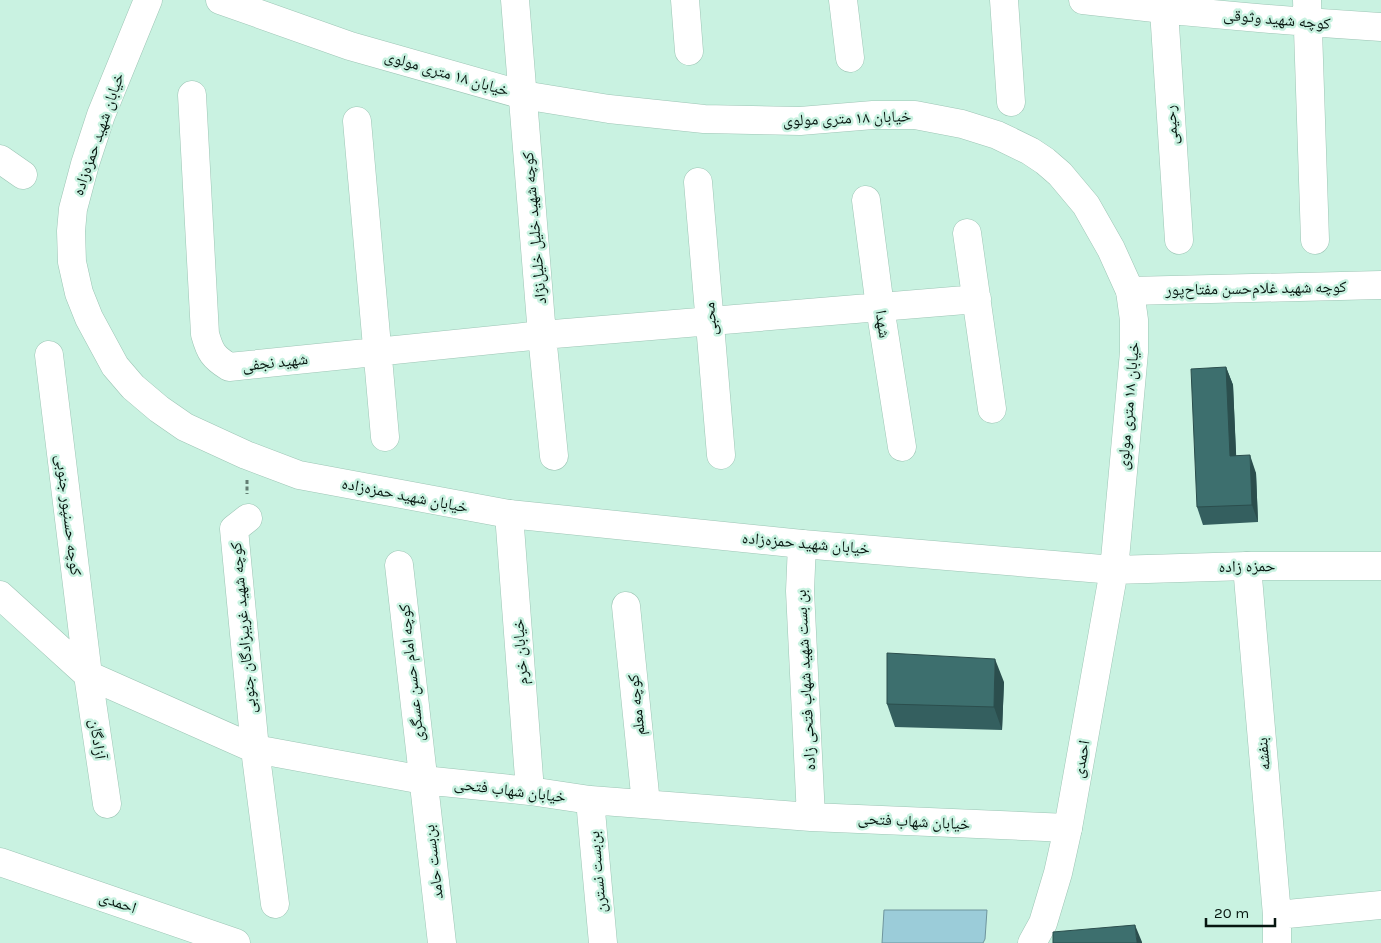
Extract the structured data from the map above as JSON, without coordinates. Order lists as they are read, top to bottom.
{
  "streets": {
    "street": [
      "کوچه شهید وثوقی",
      "خیابان ۱۸ متری مولوی",
      "رحیمی",
      "خیابان شهید حمزه‌زاده",
      "کوچه شهید خلیل خلیل‌نژاد",
      "کوچه شهید غلام‌حسن مفتاح‌پور",
      "محبی",
      "شهدا",
      "شهید نجفی",
      "کوچه حسنپور جنوبی",
      "حمزه زاده",
      "کوچه شهید غریبزادگان جنوبی",
      "خیابان خرم",
      "کوچه امام حسن عسگری",
      "بن بست شهید شهاب فتحی زاده",
      "کوچه معلم",
      "آزادگان",
      "بنفشه",
      "احمدی",
      "خیابان شهاب فتحی",
      "بن‌بست حامد",
      "بن‌بست نسترن"
    ]
  },
  "crossings": [
    ["کوچه شهید وثوقی", "رحیمی"],
    ["خیابان ۱۸ متری مولوی", "خیابان شهید حمزه‌زاده"],
    ["خیابان ۱۸ متری مولوی", "کوچه شهید خلیل خلیل‌نژاد"],
    ["خیابان ۱۸ متری مولوی", "کوچه شهید غلام‌حسن مفتاح‌پور"],
    ["خیابان ۱۸ متری مولوی", "حمزه زاده"],
    ["خیابان ۱۸ متری مولوی", "احمدی"],
    ["خیابان شهید حمزه‌زاده", "حمزه زاده"],
    ["خیابان شهید حمزه‌زاده", "کوچه شهید غریبزادگان جنوبی"],
    ["خیابان شهید حمزه‌زاده", "خیابان خرم"],
    ["خیابان شهید حمزه‌زاده", "بن بست شهید شهاب فتحی زاده"],
    ["خیابان شهید حمزه‌زاده", "احمدی"],
    ["کوچه شهید خلیل خلیل‌نژاد", "شهید نجفی"],
    ["محبی", "شهید نجفی"],
    ["شهدا", "شهید نجفی"],
    ["کوچه حسنپور جنوبی", "آزادگان"],
    ["کوچه حسنپور جنوبی", "خیابان شهاب فتحی"],
    ["حمزه زاده", "بنفشه"],
    ["حمزه زاده", "احمدی"],
    ["کوچه شهید غریبزادگان جنوبی", "خیابان شهاب فتحی"],
    ["خیابان خرم", "خیابان شهاب فتحی"],
    ["کوچه امام حسن عسگری", "خیابان شهاب فتحی"],
    ["کوچه امام حسن عسگری", "بن‌بست حامد"],
    ["بن بست شهید شهاب فتحی زاده", "خیابان شهاب فتحی"],
    ["کوچه معلم", "خیابان شهاب فتحی"],
    ["آزادگان", "خیابان شهاب فتحی"],
    ["احمدی", "خیابان شهاب فتحی"],
    ["خیابان شهاب فتحی", "بن‌بست حامد"],
    ["خیابان شهاب فتحی", "بن‌بست نسترن"]
  ],
  "scale_bar": "20 m"
}
